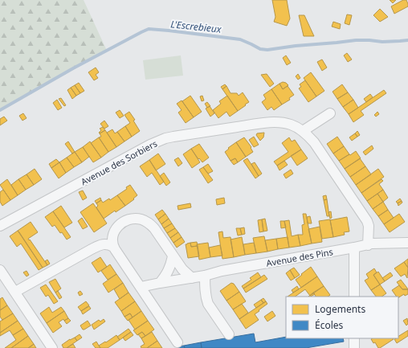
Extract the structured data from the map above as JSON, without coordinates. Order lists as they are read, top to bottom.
{
  "streets": {
    "street": ["Avenue des Sorbiers", "Avenue des Pins"]
  },
  "crossings": [
    ["Avenue des Sorbiers", "Avenue des Pins"]
  ],
  "water": ["L'Escrebieux"],
  "legend": ["Logements", "Écoles"]
}
